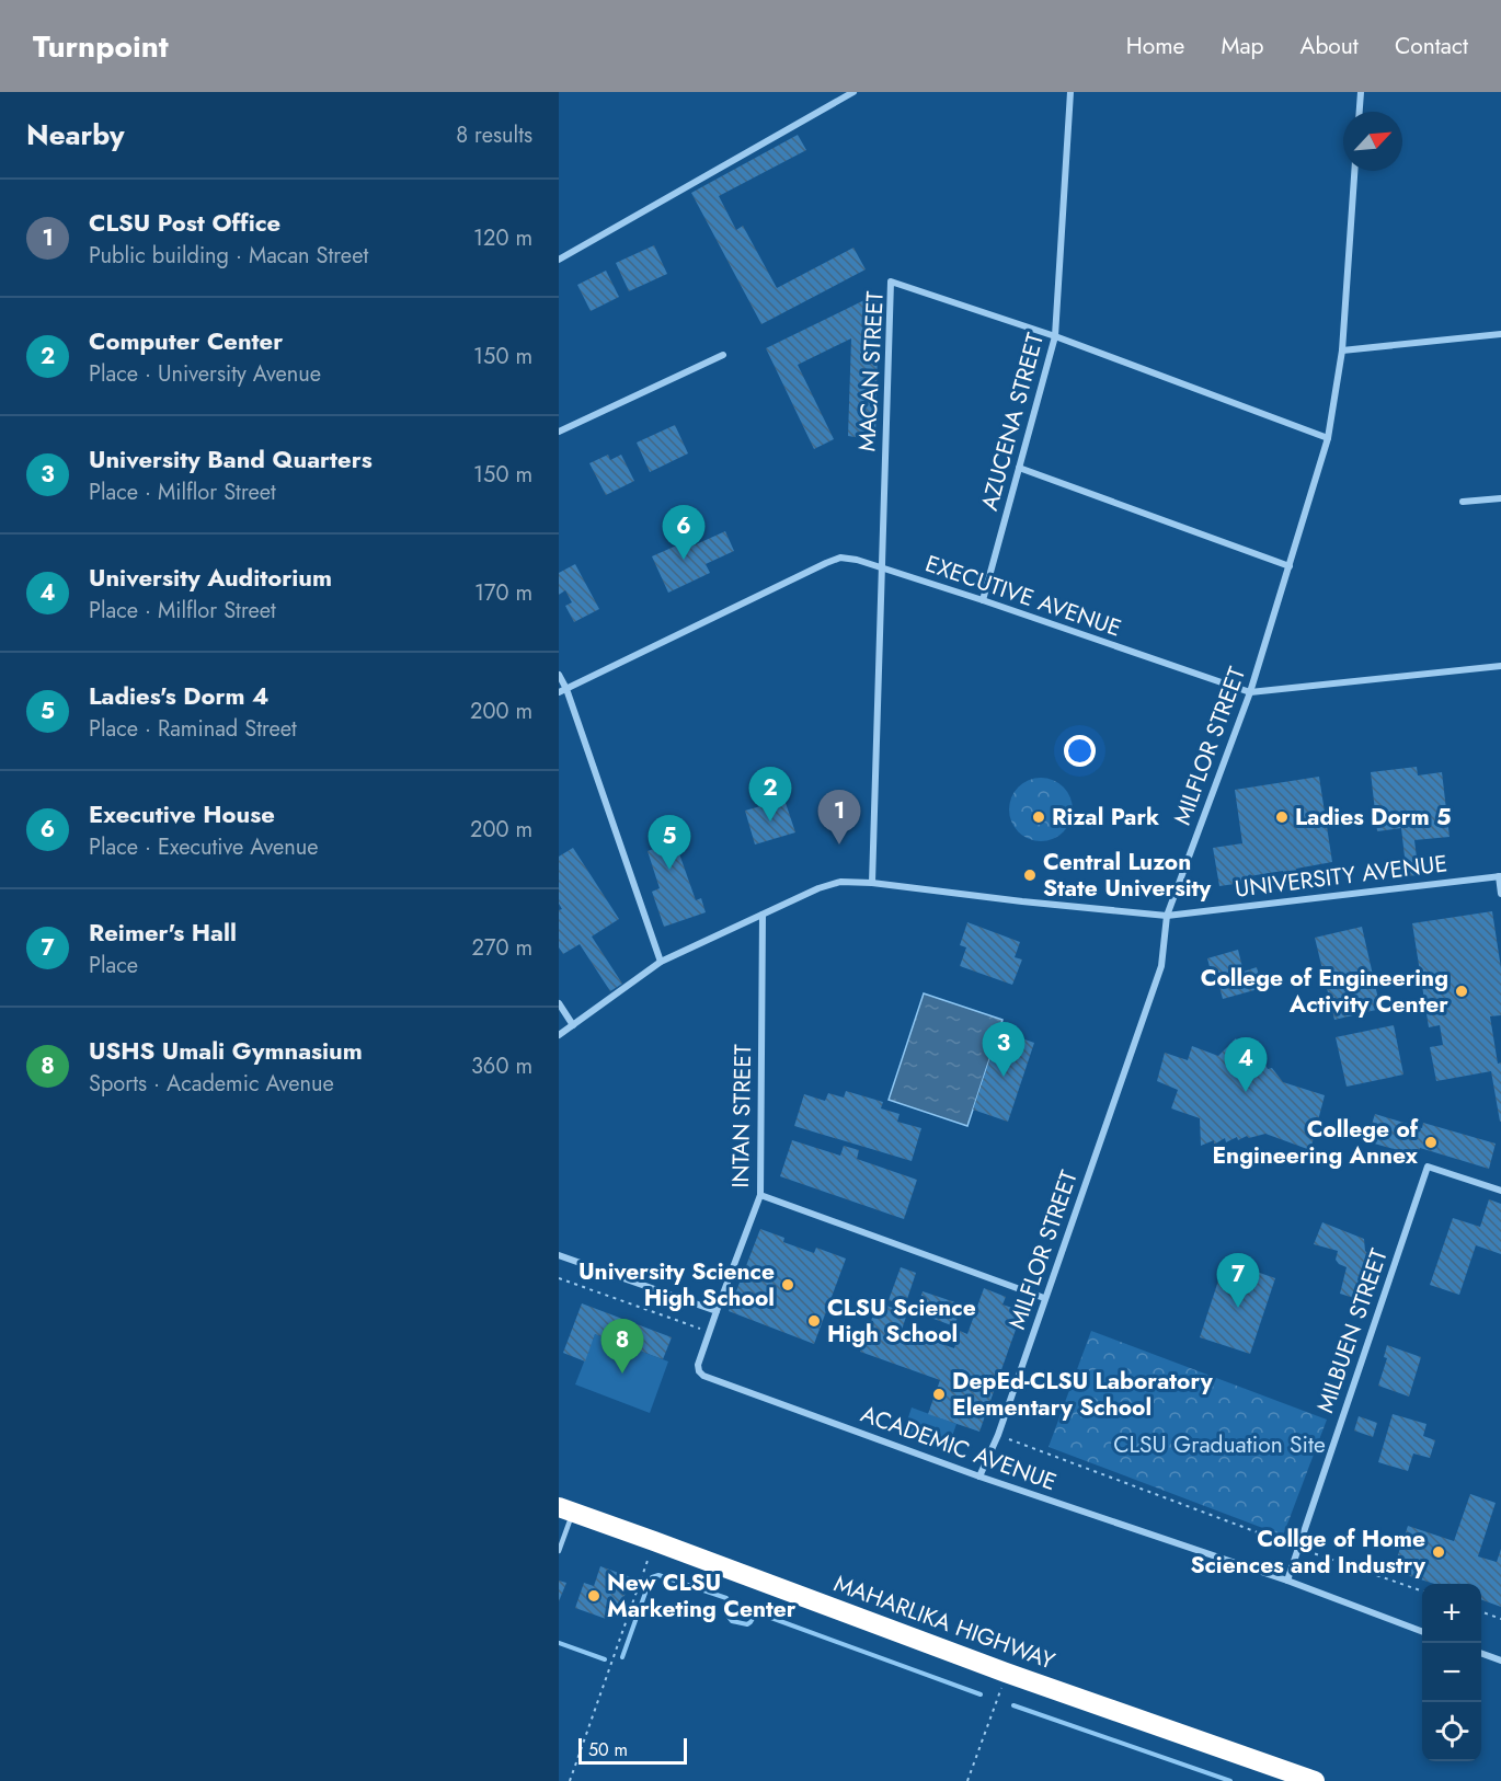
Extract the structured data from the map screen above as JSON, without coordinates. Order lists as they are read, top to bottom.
{
  "streets": {
    "highway": ["MAHARLIKA HIGHWAY"],
    "street": [
      "MACAN STREET",
      "AZUCENA STREET",
      "EXECUTIVE AVENUE",
      "MILFLOR STREET",
      "UNIVERSITY AVENUE",
      "INTAN STREET",
      "MILBUEN STREET",
      "ACADEMIC AVENUE"
    ]
  },
  "crossings": [
    ["MACAN STREET", "AZUCENA STREET"],
    ["MACAN STREET", "EXECUTIVE AVENUE"],
    ["MACAN STREET", "MILFLOR STREET"],
    ["MACAN STREET", "UNIVERSITY AVENUE"],
    ["AZUCENA STREET", "EXECUTIVE AVENUE"],
    ["EXECUTIVE AVENUE", "MILFLOR STREET"],
    ["MILFLOR STREET", "UNIVERSITY AVENUE"],
    ["MILFLOR STREET", "ACADEMIC AVENUE"],
    ["UNIVERSITY AVENUE", "INTAN STREET"],
    ["INTAN STREET", "ACADEMIC AVENUE"],
    ["MILBUEN STREET", "ACADEMIC AVENUE"]
  ],
  "parks": ["CLSU Graduation Site"],
  "places": [
    "Rizal Park",
    "Ladies Dorm 5",
    "Central Luzon State University",
    "College of Engineering Activity Center",
    "College of Engineering Annex",
    "University Science High School",
    "CLSU Science High School",
    "DepEd-CLSU Laboratory Elementary School",
    "Collge of Home Sciences and Industry",
    "New CLSU Marketing Center"
  ],
  "scale_bar": "50 m",
  "north": "top right",
  "page": {
    "header": "Turnpoint",
    "nav": [
      "Home",
      "Map",
      "About",
      "Contact"
    ],
    "heading": ["Nearby", "8 results"],
    "list": [
      {
        "mark": "1",
        "name": "CLSU Post Office",
        "note": "Public building · Macan Street",
        "value": "120 m"
      },
      {
        "mark": "2",
        "name": "Computer Center",
        "note": "Place · University Avenue",
        "value": "150 m"
      },
      {
        "mark": "3",
        "name": "University Band Quarters",
        "note": "Place · Milflor Street",
        "value": "150 m"
      },
      {
        "mark": "4",
        "name": "University Auditorium",
        "note": "Place · Milflor Street",
        "value": "170 m"
      },
      {
        "mark": "5",
        "name": "Ladies's Dorm 4",
        "note": "Place · Raminad Street",
        "value": "200 m"
      },
      {
        "mark": "6",
        "name": "Executive House",
        "note": "Place · Executive Avenue",
        "value": "200 m"
      },
      {
        "mark": "7",
        "name": "Reimer's Hall",
        "note": "Place",
        "value": "270 m"
      },
      {
        "mark": "8",
        "name": "USHS Umali Gymnasium",
        "note": "Sports · Academic Avenue",
        "value": "360 m"
      }
    ],
    "pins": [
      "6",
      "2",
      "1",
      "5",
      "3",
      "4",
      "7",
      "8"
    ],
    "map_buttons": ["+", "−"],
    "scale": "50 m"
  }
}
